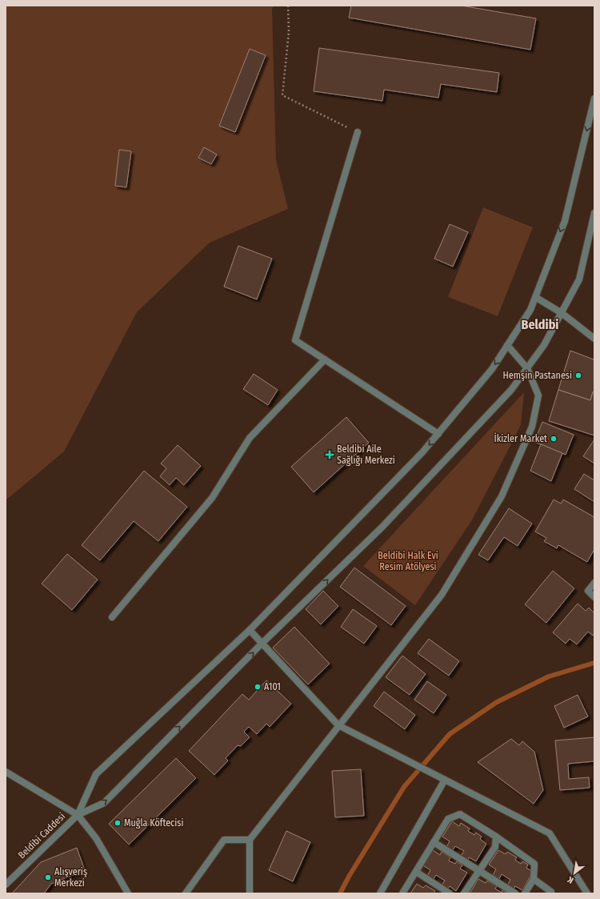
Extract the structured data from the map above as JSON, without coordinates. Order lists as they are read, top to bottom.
{
  "streets": {
    "street": ["Beldibi Caddesi"]
  },
  "districts": ["Beldibi"],
  "parks": ["Beldibi Halk Evi Resim Atölyesi"],
  "places": {
    "other": [
      "Hemşin Pastanesi",
      "İkizler Market",
      "A101",
      "Muğla Köftecisi",
      "Alışveriş Merkezi"
    ],
    "health": ["Beldibi Aile Sağlığı Merkezi"]
  },
  "north": "bottom left"
}
